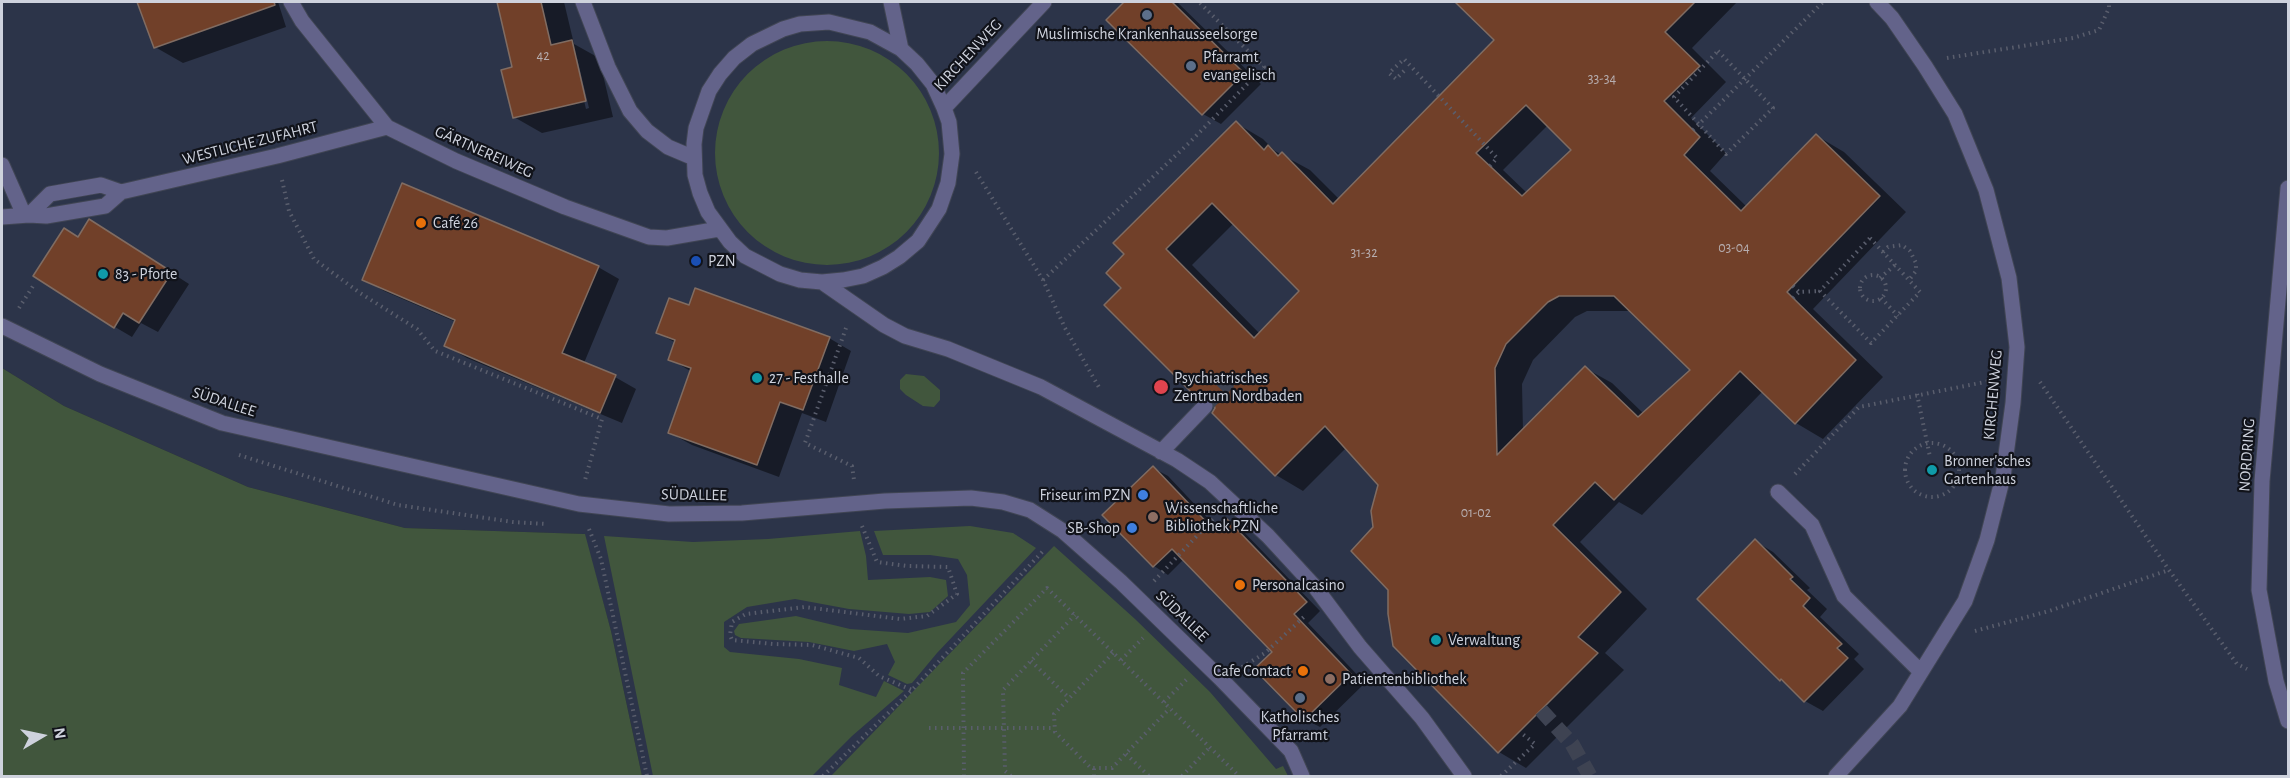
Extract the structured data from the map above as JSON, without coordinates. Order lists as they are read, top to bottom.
{
  "streets": {
    "street": [
      "KIRCHENWEG",
      "WESTLICHE ZUFAHRT",
      "GÄRTNEREIWEG",
      "SÜDALLEE",
      "NORDRING"
    ]
  },
  "crossings": [
    ["WESTLICHE ZUFAHRT", "GÄRTNEREIWEG"]
  ],
  "places": [
    "Muslimische Krankenhausseelsorge",
    "Pfarramt evangelisch",
    "Café 26",
    "PZN",
    "83 - Pforte",
    "27 - Festhalle",
    "Psychiatrisches Zentrum Nordbaden",
    "Bronner'sches Gartenhaus",
    "Friseur im PZN",
    "Wissenschaftliche Bibliothek PZN",
    "SB-Shop",
    "Personalcasino",
    "Verwaltung",
    "Cafe Contact",
    "Patientenbibliothek",
    "Katholisches Pfarramt"
  ],
  "house_numbers": [
    "42",
    "33-34",
    "03-04",
    "31-32",
    "01-02"
  ],
  "north": "right"
}
